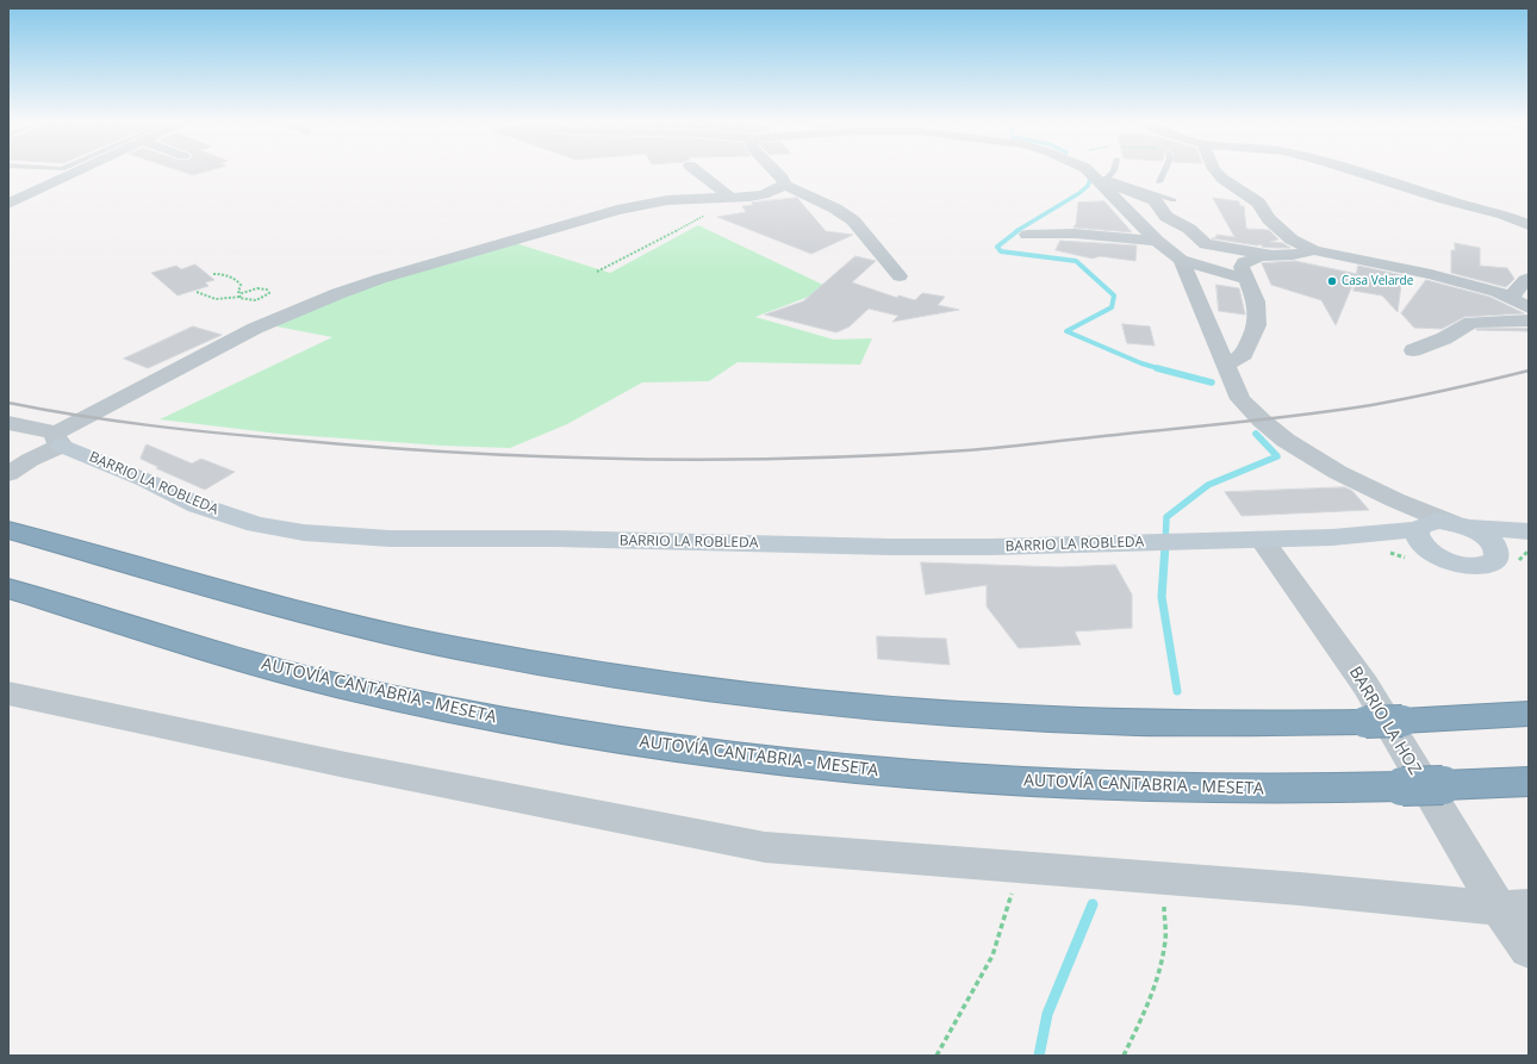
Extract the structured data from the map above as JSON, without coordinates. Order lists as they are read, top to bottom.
{
  "streets": {
    "highway": ["AUTOVÍA CANTABRIA - MESETA"],
    "street": ["BARRIO LA ROBLEDA", "BARRIO LA HOZ"]
  },
  "crossings": [
    ["BARRIO LA ROBLEDA", "BARRIO LA HOZ"]
  ],
  "places": ["Casa Velarde"]
}
